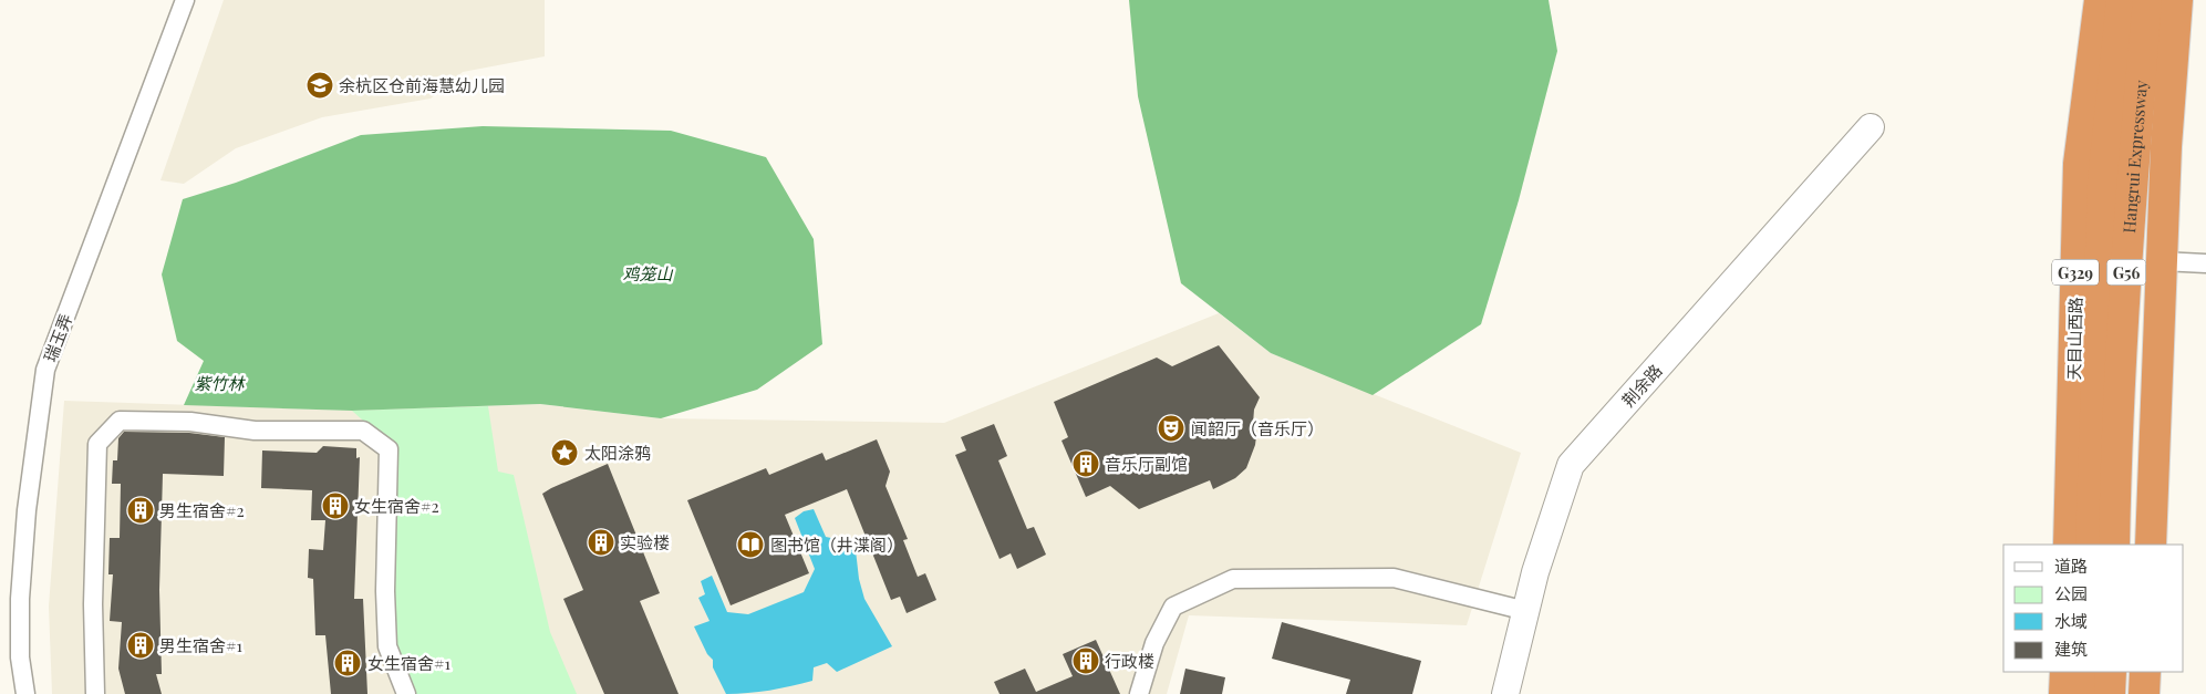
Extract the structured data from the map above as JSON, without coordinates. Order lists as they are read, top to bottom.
{
  "streets": {
    "highway": [
      "Hangrui Expressway",
      "G329",
      "G56",
      "天目山西路"
    ],
    "main road": ["荆余路"],
    "street": ["瑞玉弄"]
  },
  "parks": ["鸡笼山", "紫竹林"],
  "places": {
    "school or university": ["余杭区仓前海慧幼儿园"],
    "theatre": ["闻韶厅（音乐厅）"],
    "place": ["太阳涂鸦"],
    "building": [
      "音乐厅副馆",
      "女生宿舍#2",
      "男生宿舍#2",
      "实验楼",
      "男生宿舍#1",
      "行政楼",
      "女生宿舍#1"
    ],
    "library": ["图书馆（井渫阁）"]
  },
  "legend": [
    "道路",
    "公园",
    "水域",
    "建筑"
  ]
}
